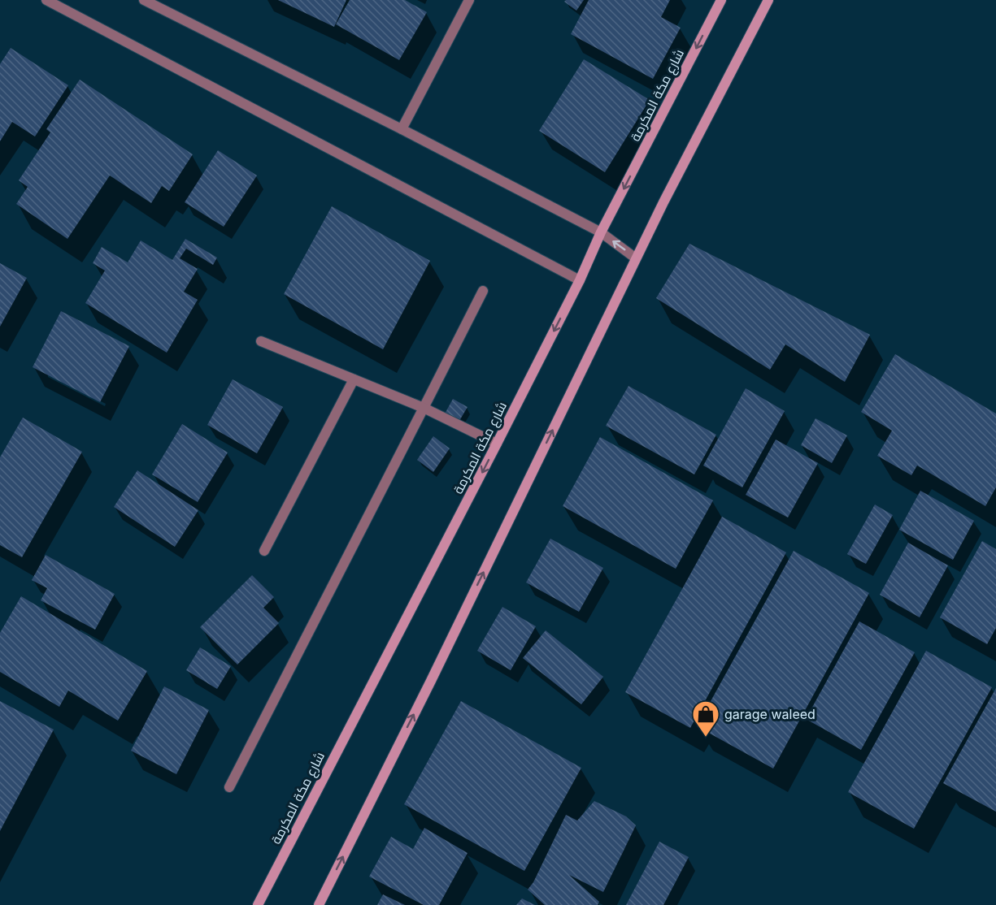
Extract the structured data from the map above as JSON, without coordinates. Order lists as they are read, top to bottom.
{
  "streets": {
    "main road": ["شارع مكة المكرمة"]
  },
  "places": {
    "shop": ["garage waleed"]
  }
}
